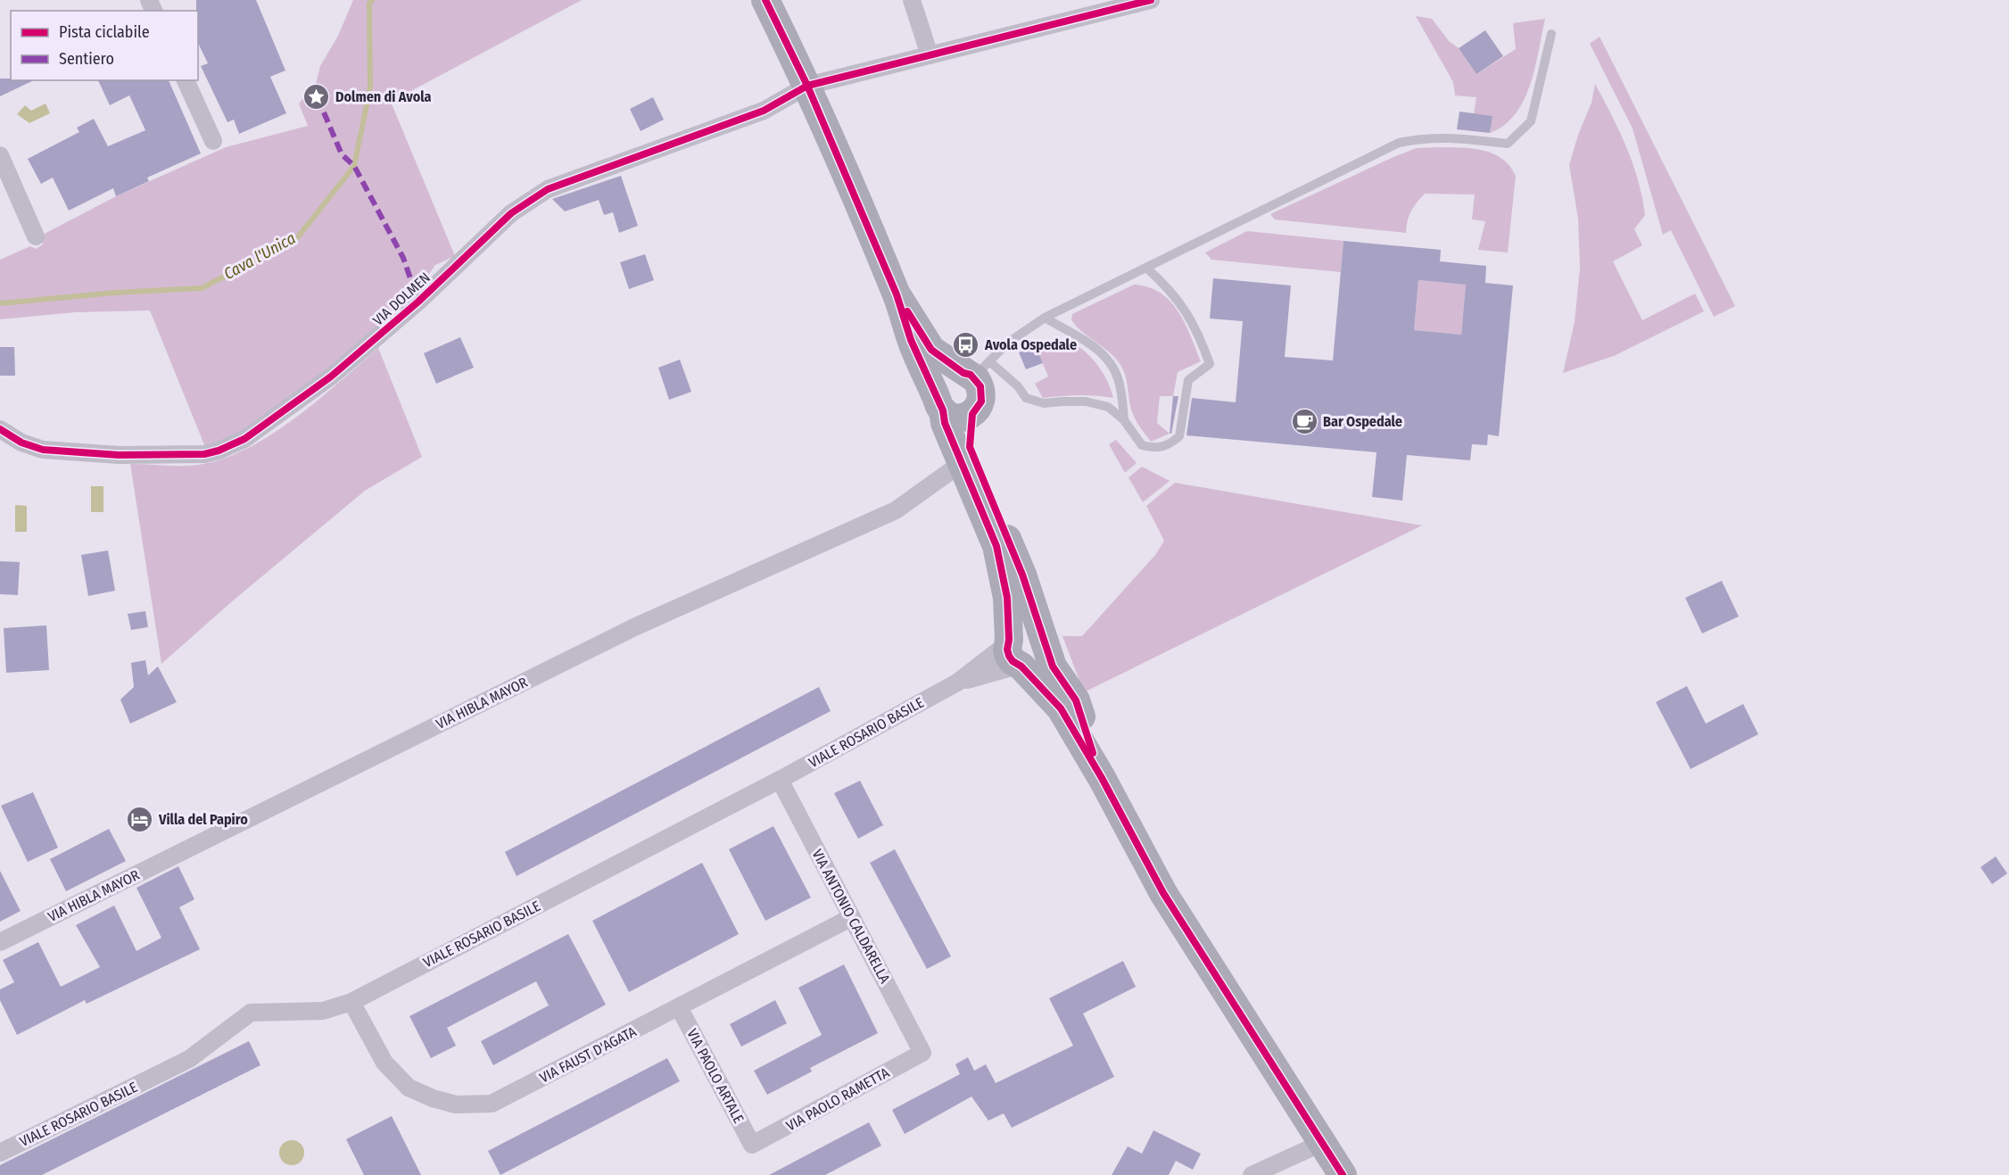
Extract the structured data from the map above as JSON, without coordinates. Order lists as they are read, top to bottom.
{
  "streets": {
    "street": [
      "VIA DOLMEN",
      "VIA HIBLA MAYOR",
      "VIALE ROSARIO BASILE",
      "VIA ANTONIO CALDARELLA",
      "VIA FAUST D'AGATA",
      "VIA PAOLO ARTALE",
      "VIA PAOLO RAMETTA"
    ]
  },
  "crossings": [
    ["VIALE ROSARIO BASILE", "VIA ANTONIO CALDARELLA"],
    ["VIALE ROSARIO BASILE", "VIA FAUST D'AGATA"],
    ["VIA ANTONIO CALDARELLA", "VIA FAUST D'AGATA"],
    ["VIA ANTONIO CALDARELLA", "VIA PAOLO RAMETTA"],
    ["VIA FAUST D'AGATA", "VIA PAOLO ARTALE"],
    ["VIA PAOLO ARTALE", "VIA PAOLO RAMETTA"]
  ],
  "water": ["Cava l'Unica"],
  "places": {
    "place": ["Dolmen di Avola"],
    "bus stop": ["Avola Ospedale"],
    "cafe": ["Bar Ospedale"],
    "hotel": ["Villa del Papiro"]
  },
  "legend": ["Pista ciclabile", "Sentiero"]
}
